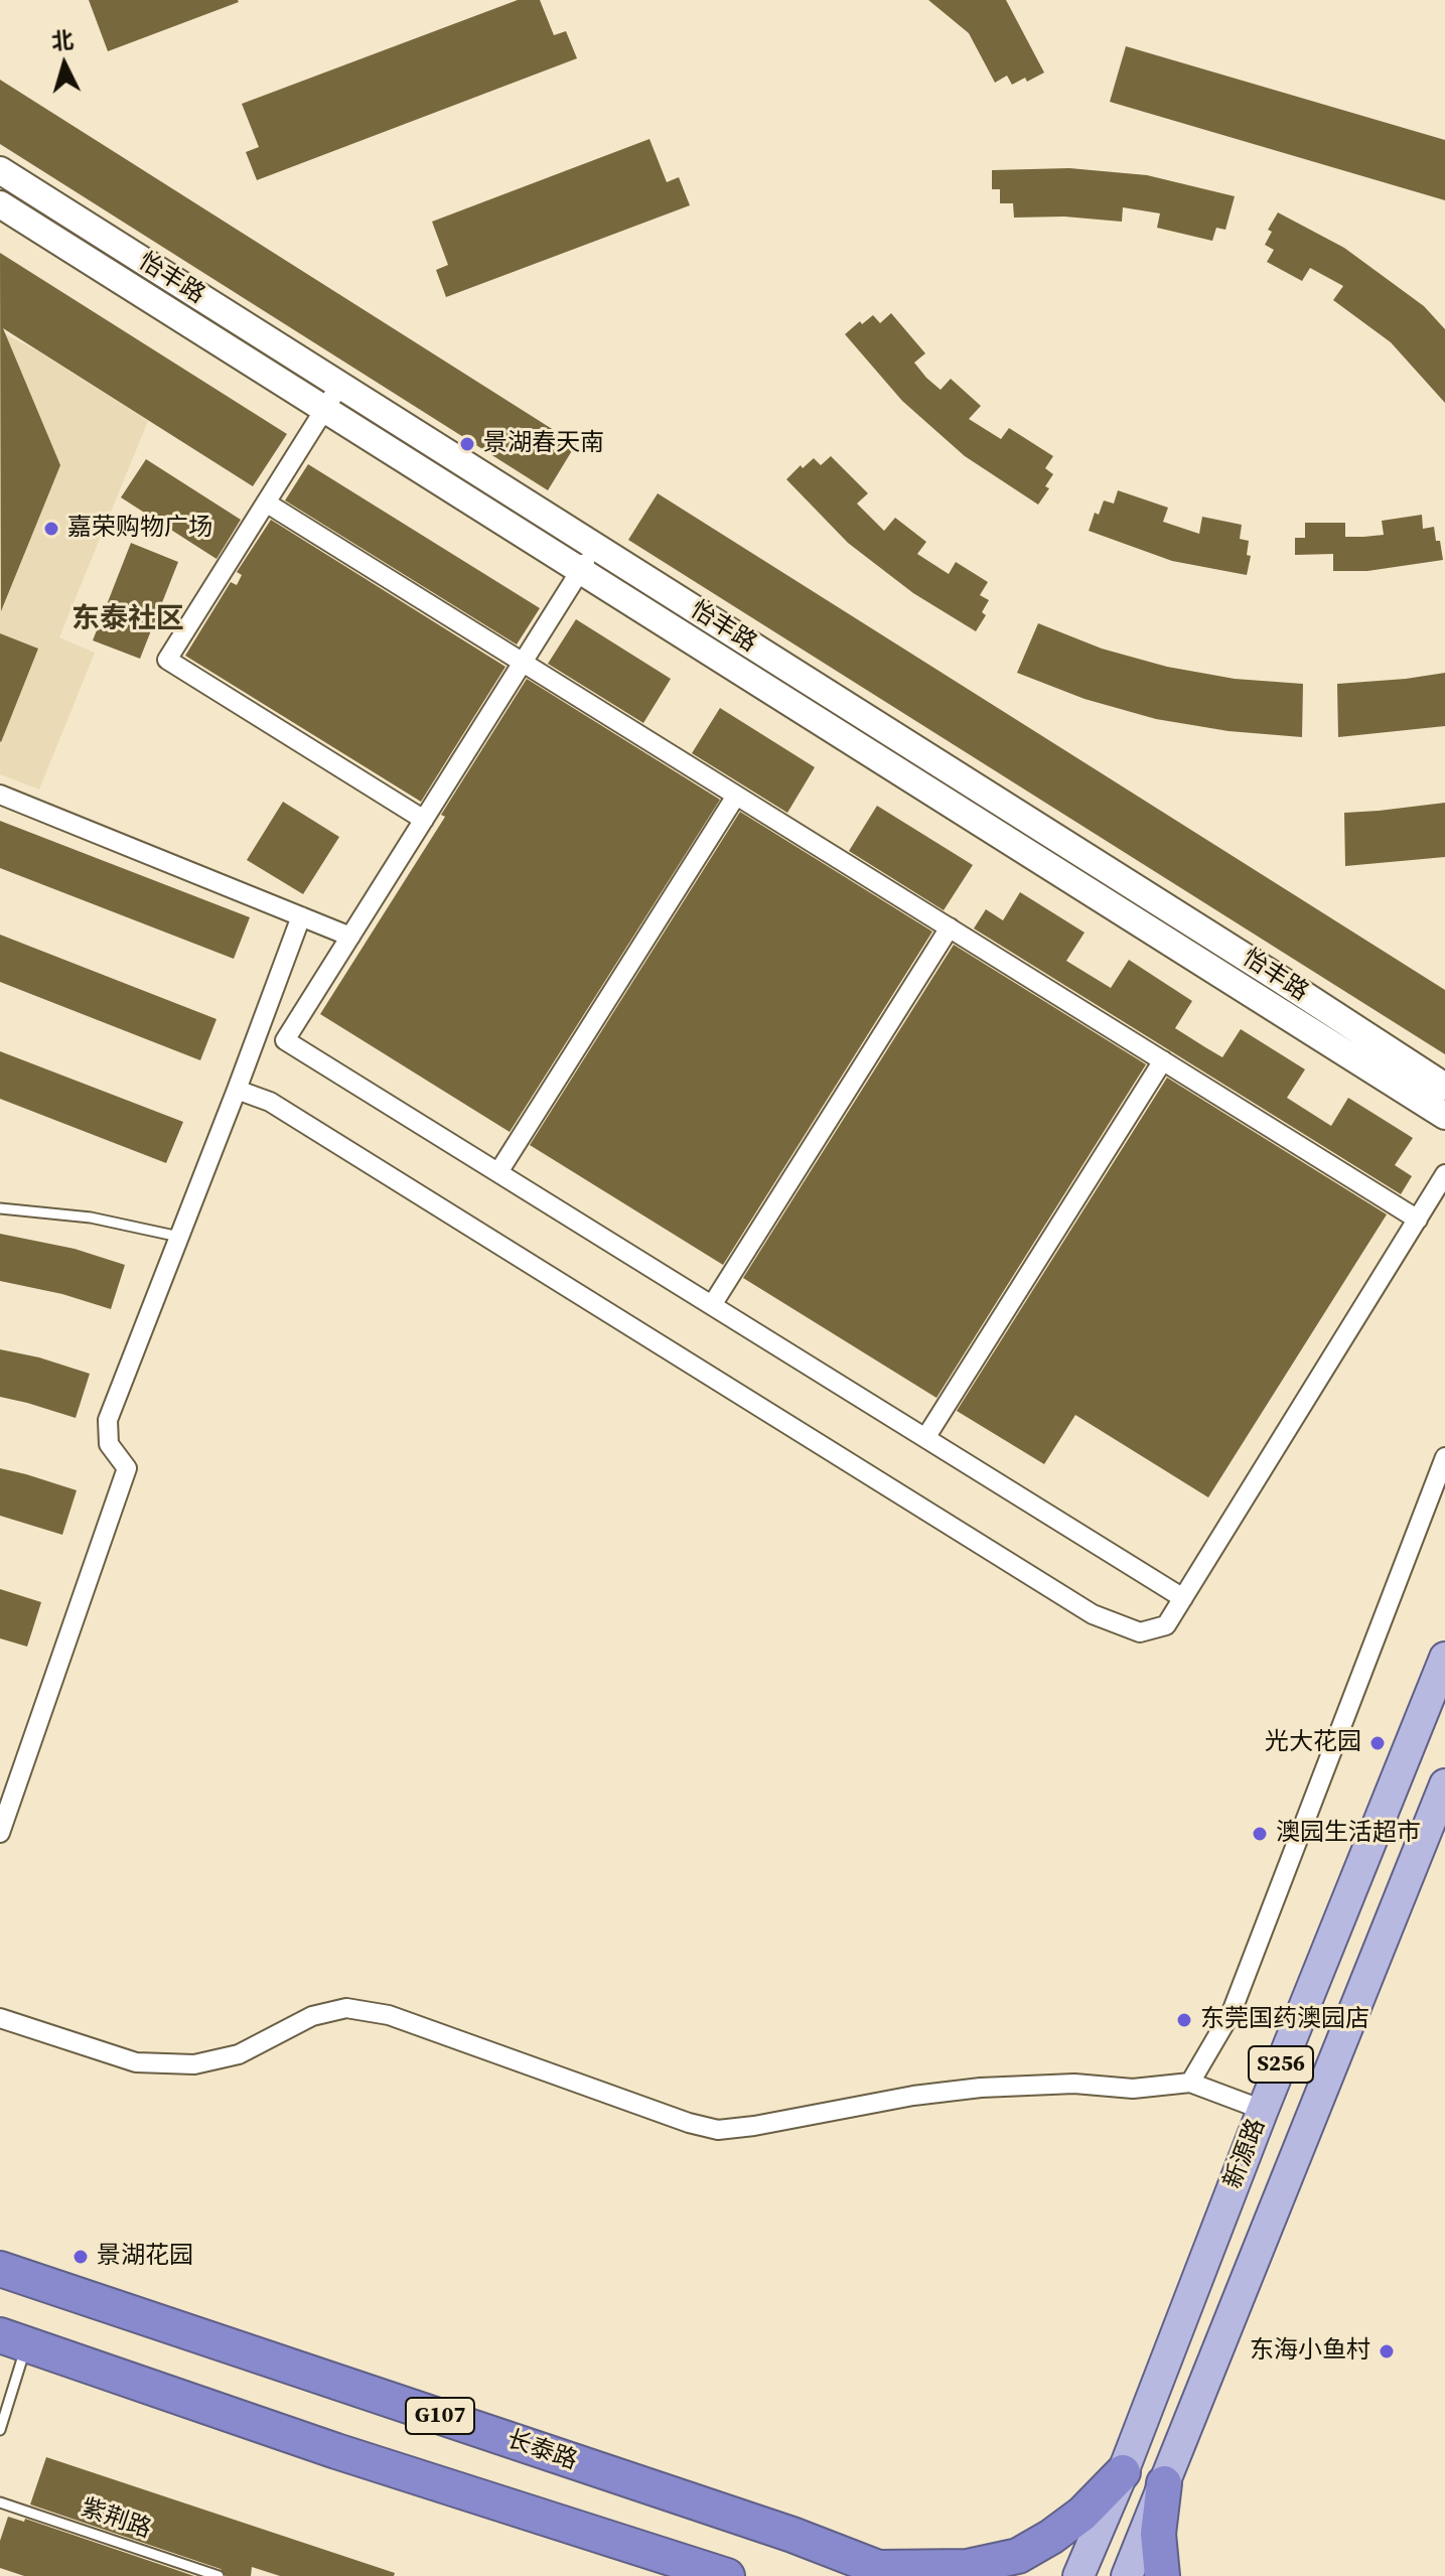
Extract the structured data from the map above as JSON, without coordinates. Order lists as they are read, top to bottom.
{
  "streets": {
    "highway": ["G107", "长泰路"],
    "main road": ["S256", "新源路"],
    "street": ["怡丰路"],
    "lane": ["紫荆路"]
  },
  "crossings": [
    ["S256", "新源路"]
  ],
  "districts": ["东泰社区"],
  "places": [
    "景湖春天南",
    "嘉荣购物广场",
    "光大花园",
    "澳园生活超市",
    "东莞国药澳园店",
    "景湖花园",
    "东海小鱼村"
  ],
  "north": "top"
}
